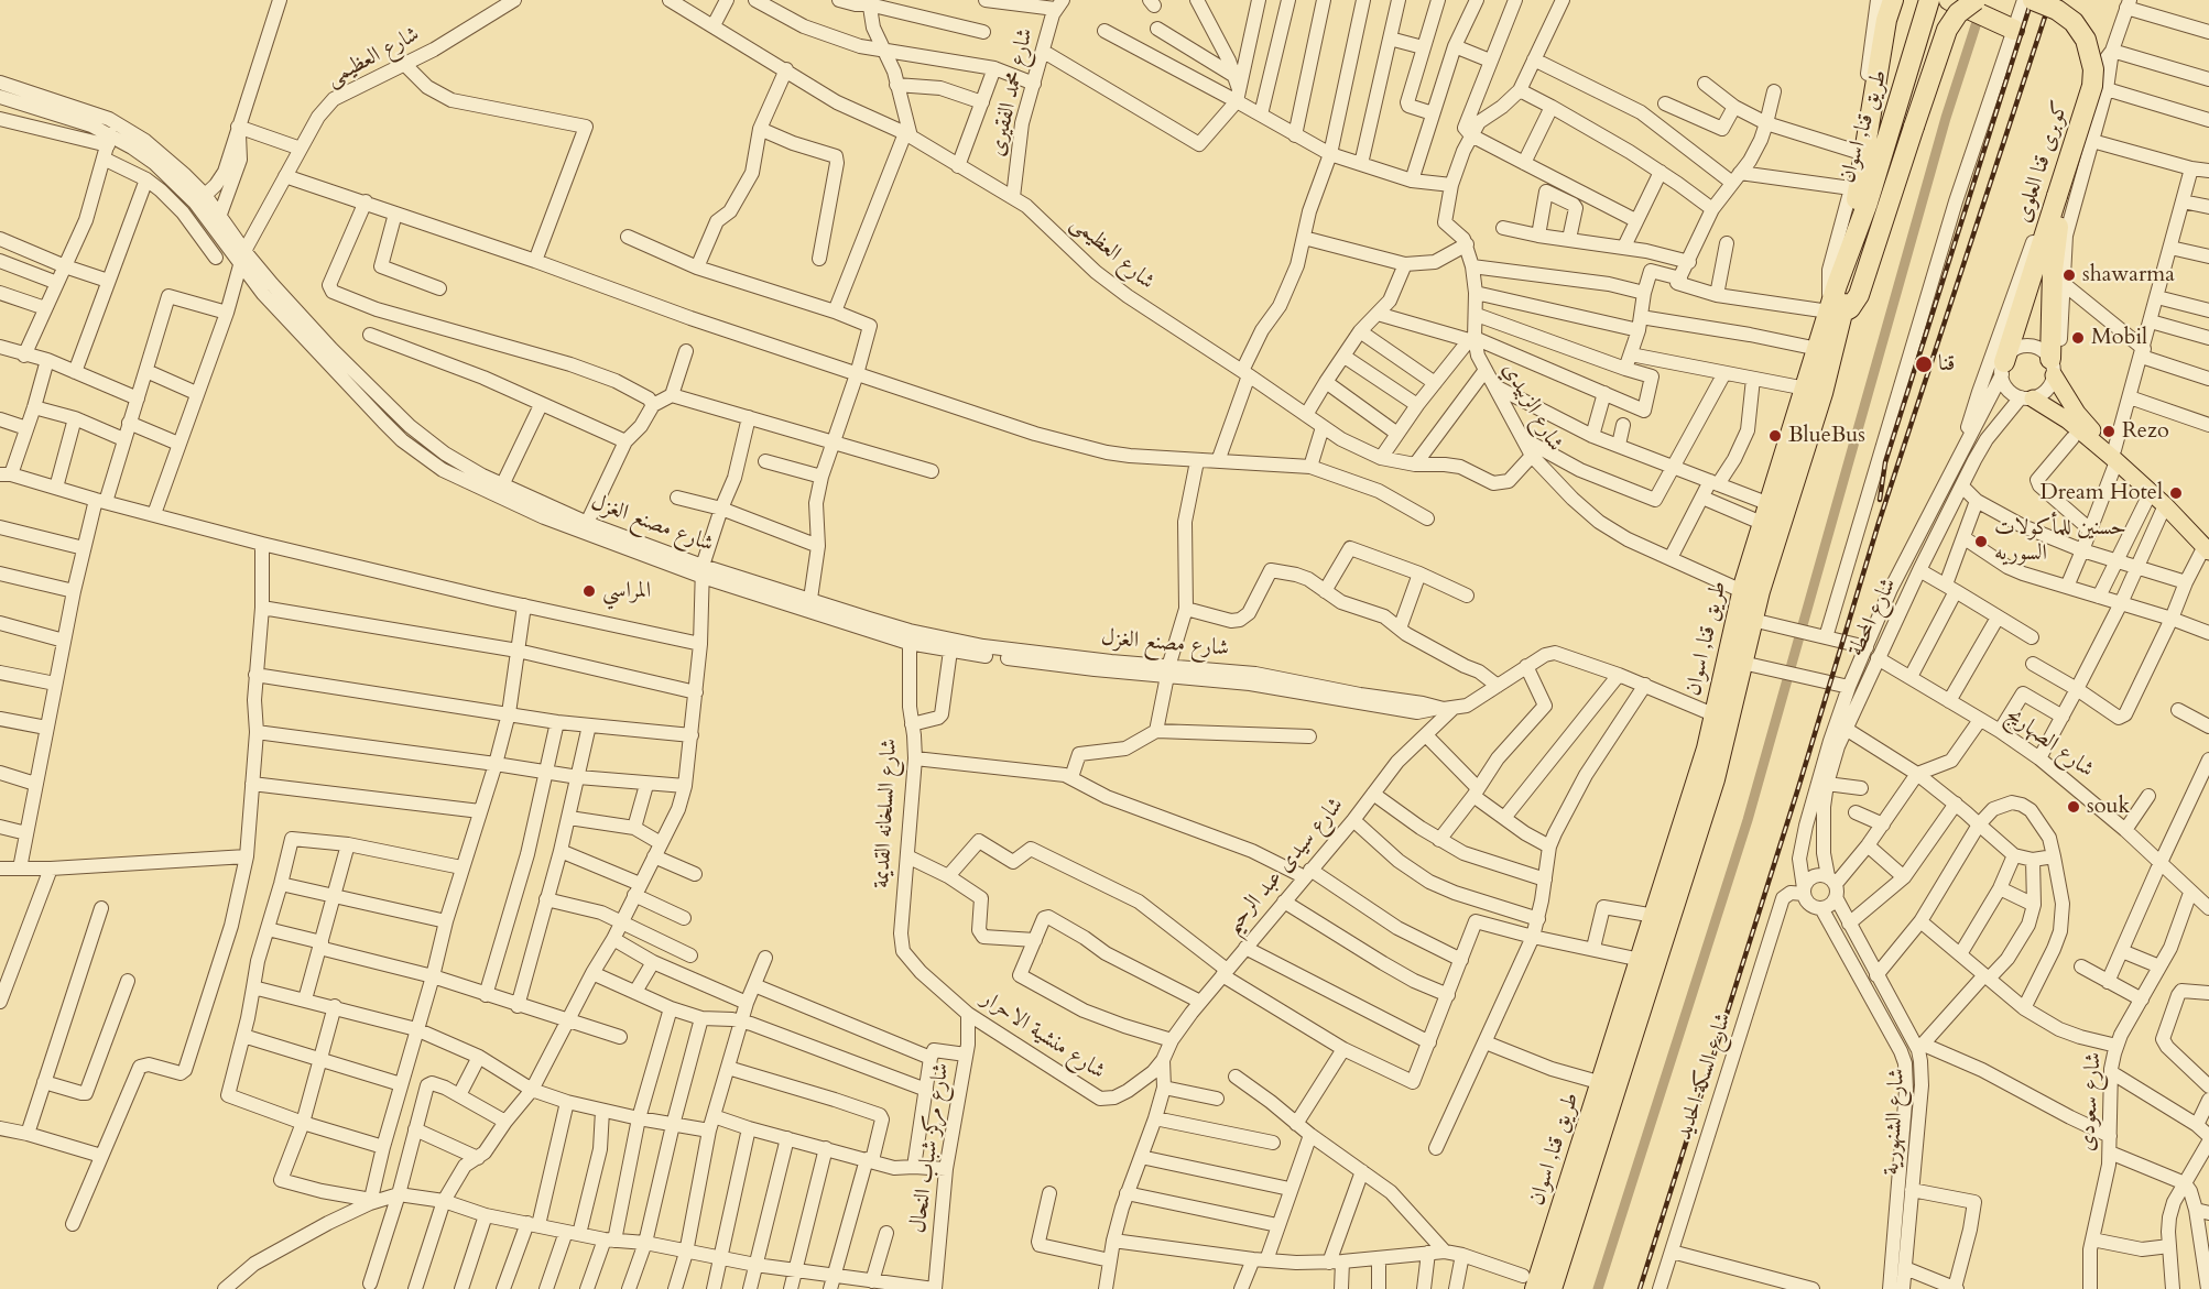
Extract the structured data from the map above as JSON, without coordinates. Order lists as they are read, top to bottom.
{
  "streets": {
    "highway": ["طريق قنا, اسوان", "كوبرى قنا العلوى"],
    "street": [
      "شارع العظيمى",
      "شارع محمد الفقيرى",
      "شارع الزبيدي",
      "شارع مصنع الغزل",
      "شارع المحطة",
      "شارع الصهاريج",
      "شارع السلخانه القديمة",
      "شارع سيدى عبد الرحيم",
      "شارع منشية الاحرار",
      "شارع السكة الحديد",
      "شارع سعودى",
      "شارع الشنهورية",
      "شارع مركز شباب النحال"
    ]
  },
  "crossings": [
    ["شارع العظيمى", "شارع محمد الفقيرى"],
    ["شارع العظيمى", "شارع الزبيدي"],
    ["شارع العظيمى", "شارع مصنع الغزل"],
    ["طريق قنا, اسوان", "شارع الزبيدي"],
    ["طريق قنا, اسوان", "شارع مصنع الغزل"],
    ["كوبرى قنا العلوى", "شارع المحطة"],
    ["شارع مصنع الغزل", "شارع السلخانه القديمة"],
    ["شارع مصنع الغزل", "شارع سيدى عبد الرحيم"],
    ["شارع المحطة", "شارع الصهاريج"],
    ["شارع المحطة", "شارع السكة الحديد"],
    ["شارع المحطة", "شارع الشنهورية"],
    ["شارع الصهاريج", "شارع سعودى"],
    ["شارع السلخانه القديمة", "شارع منشية الاحرار"],
    ["شارع سيدى عبد الرحيم", "شارع منشية الاحرار"],
    ["شارع منشية الاحرار", "شارع مركز شباب النحال"],
    ["شارع السكة الحديد", "شارع الشنهورية"]
  ],
  "places": [
    "shawarma",
    "Mobil",
    "قنا",
    "Rezo",
    "BlueBus",
    "Dream Hotel",
    "حسنين للمأكولات السوريه",
    "المراسي",
    "souk"
  ]
}
